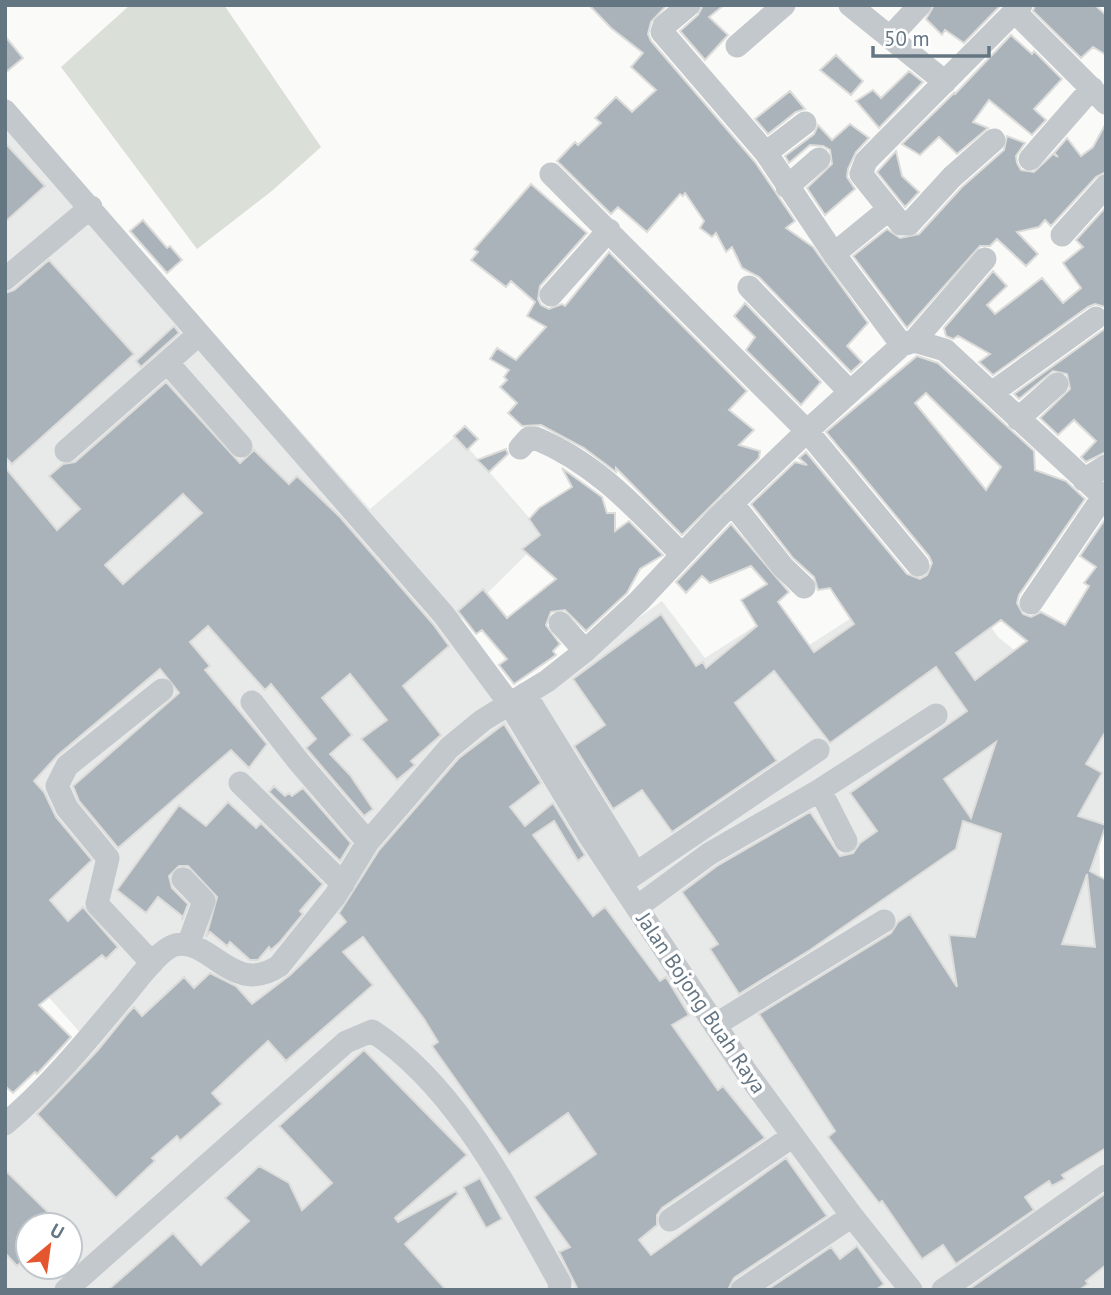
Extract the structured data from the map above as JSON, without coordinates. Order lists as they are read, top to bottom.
{
  "streets": {
    "street": ["Jalan Bojong Buah Raya"]
  },
  "scale_bar": "50 m",
  "north": "top right"
}
